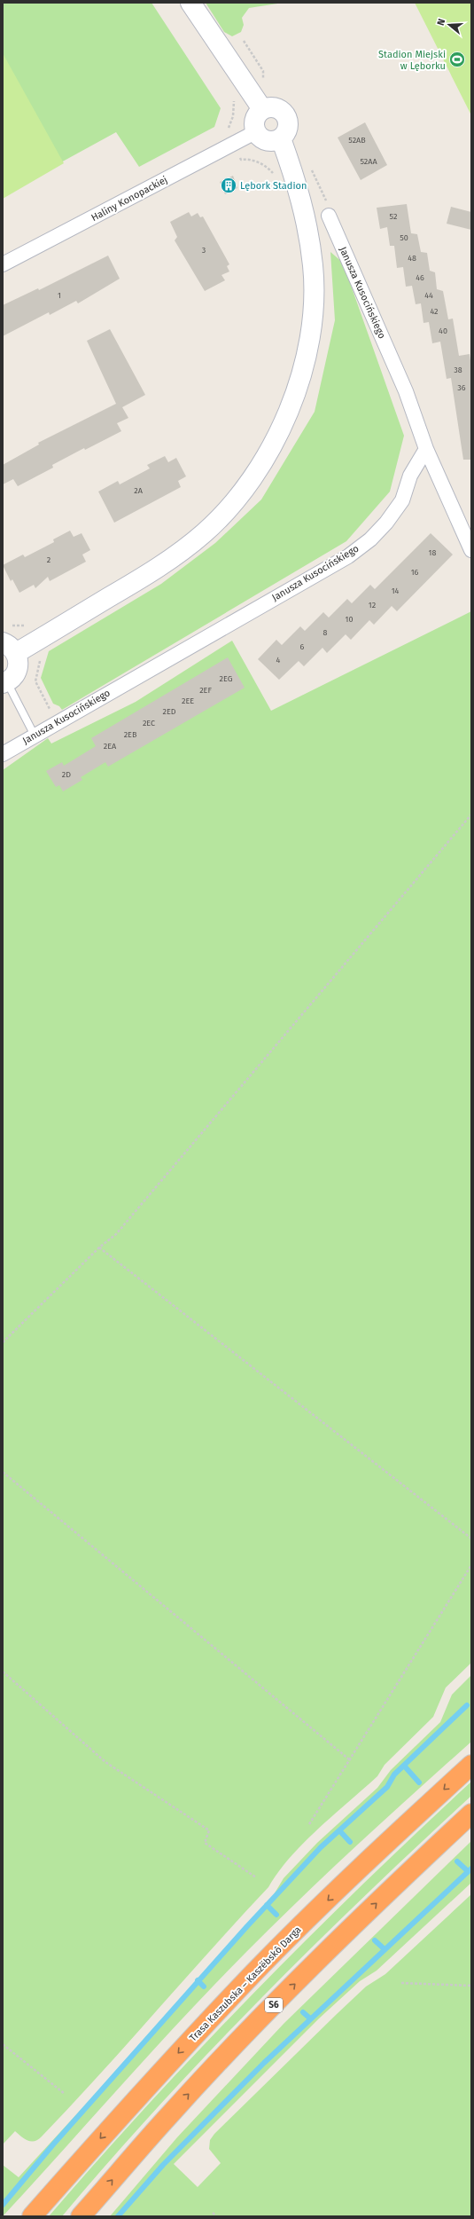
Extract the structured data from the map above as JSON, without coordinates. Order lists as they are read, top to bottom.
{
  "streets": {
    "highway": ["Trasa Kaszubska – Kaszëbskô Darga", "S6"],
    "street": ["Haliny Konopackiej", "Janusza Kusocińskiego"]
  },
  "places": {
    "sports": ["Stadion Miejski w Lęborku"],
    "building": ["Lębork Stadion"]
  },
  "house_numbers": [
    "52AB",
    "52AA",
    "52",
    "50",
    "3",
    "48",
    "46",
    "1",
    "44",
    "42",
    "40",
    "38",
    "36",
    "2A",
    "18",
    "2",
    "16",
    "14",
    "12",
    "10",
    "8",
    "6",
    "4",
    "2EG",
    "2EF",
    "2EE",
    "2ED",
    "2EC",
    "2EB",
    "2EA",
    "2D"
  ],
  "north": "left"
}
